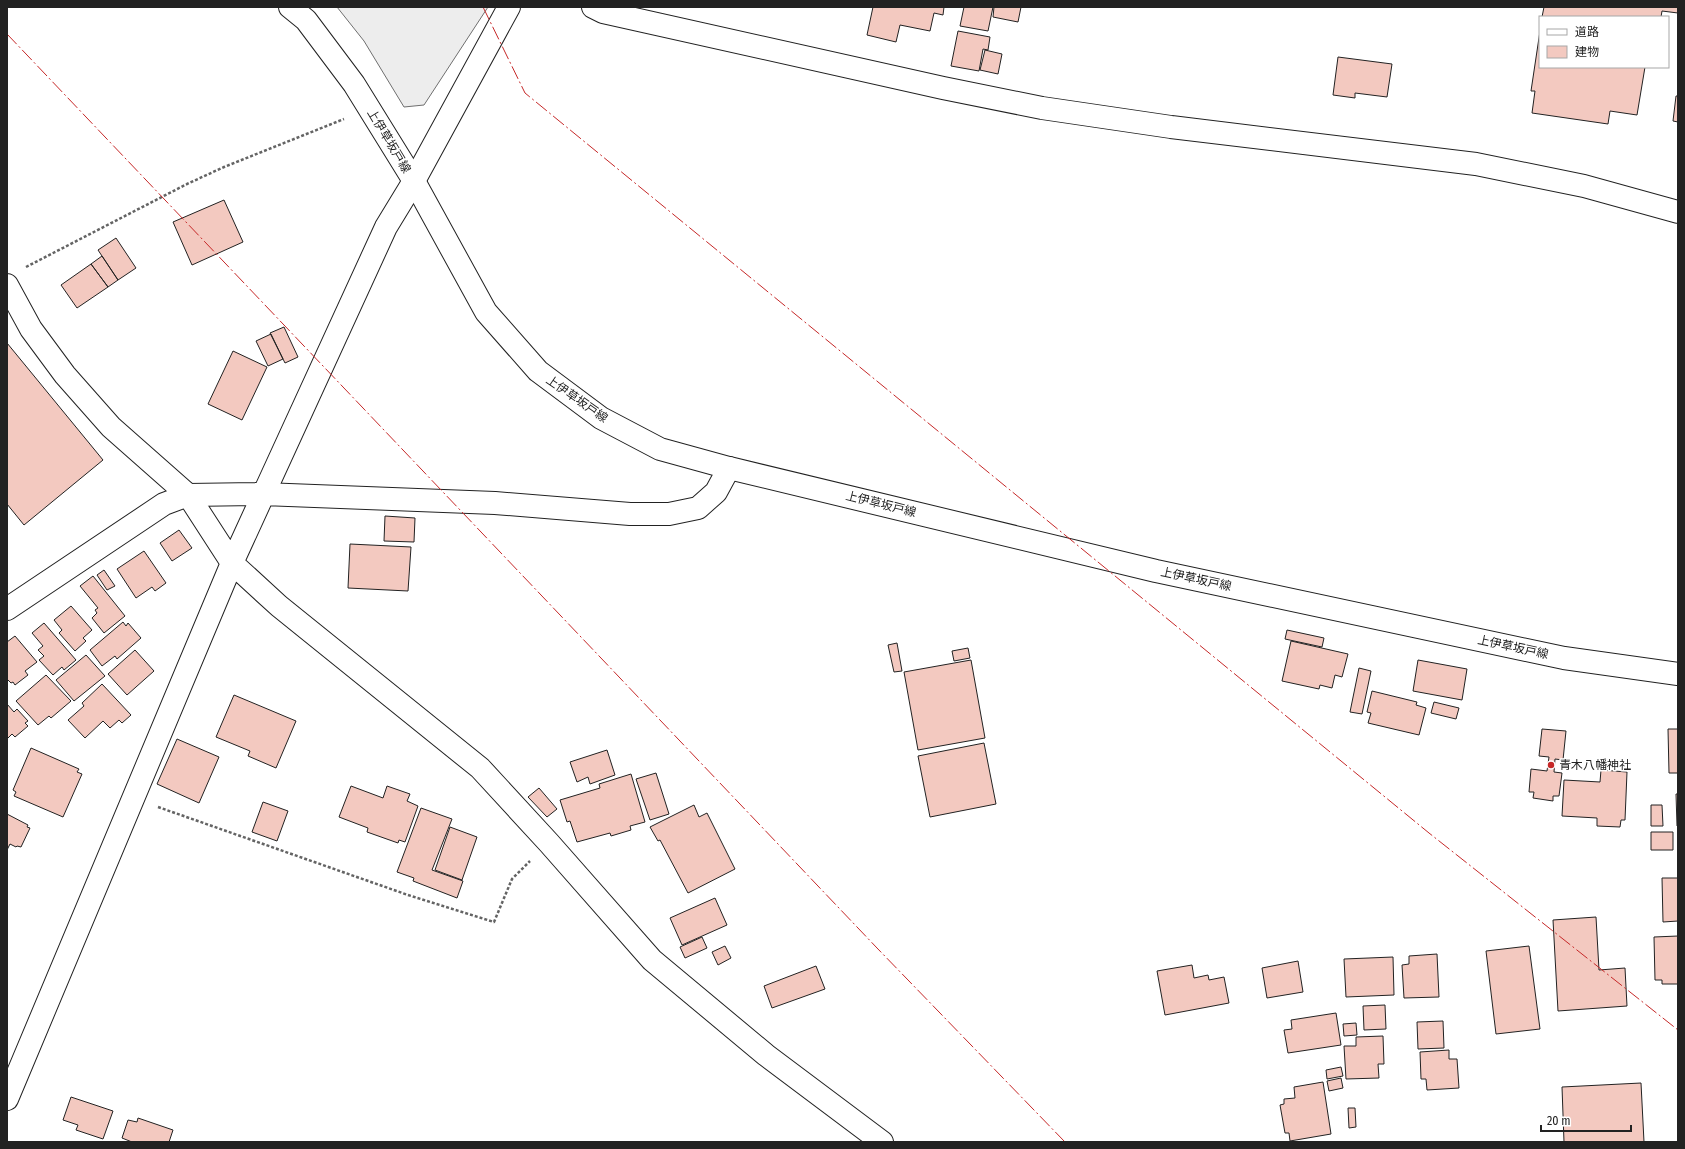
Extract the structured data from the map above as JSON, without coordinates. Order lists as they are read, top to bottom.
{
  "streets": {
    "street": ["上伊草坂戸線"]
  },
  "places": ["青木八幡神社"],
  "legend": ["道路", "建物"],
  "scale_bar": "20 m"
}
